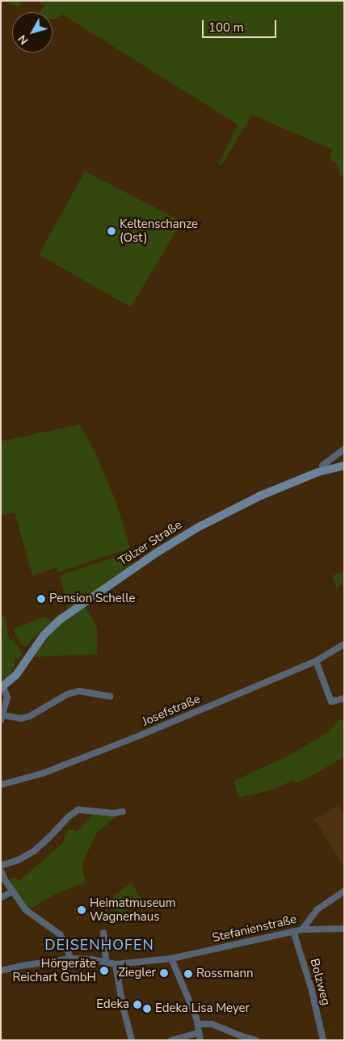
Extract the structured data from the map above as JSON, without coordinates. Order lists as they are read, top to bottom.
{
  "streets": {
    "main road": ["Tölzer Straße"],
    "street": ["Josefstraße", "Stefanienstraße", "Bolzweg"]
  },
  "crossings": [
    ["Stefanienstraße", "Bolzweg"]
  ],
  "districts": ["DEISENHOFEN"],
  "places": [
    "Keltenschanze (Ost)",
    "Pension Schelle",
    "Heimatmuseum Wagnerhaus",
    "Hörgeräte Reichart GmbH",
    "Ziegler",
    "Rossmann",
    "Edeka",
    "Edeka Lisa Meyer"
  ],
  "scale_bar": "100 m",
  "north": "bottom left"
}
